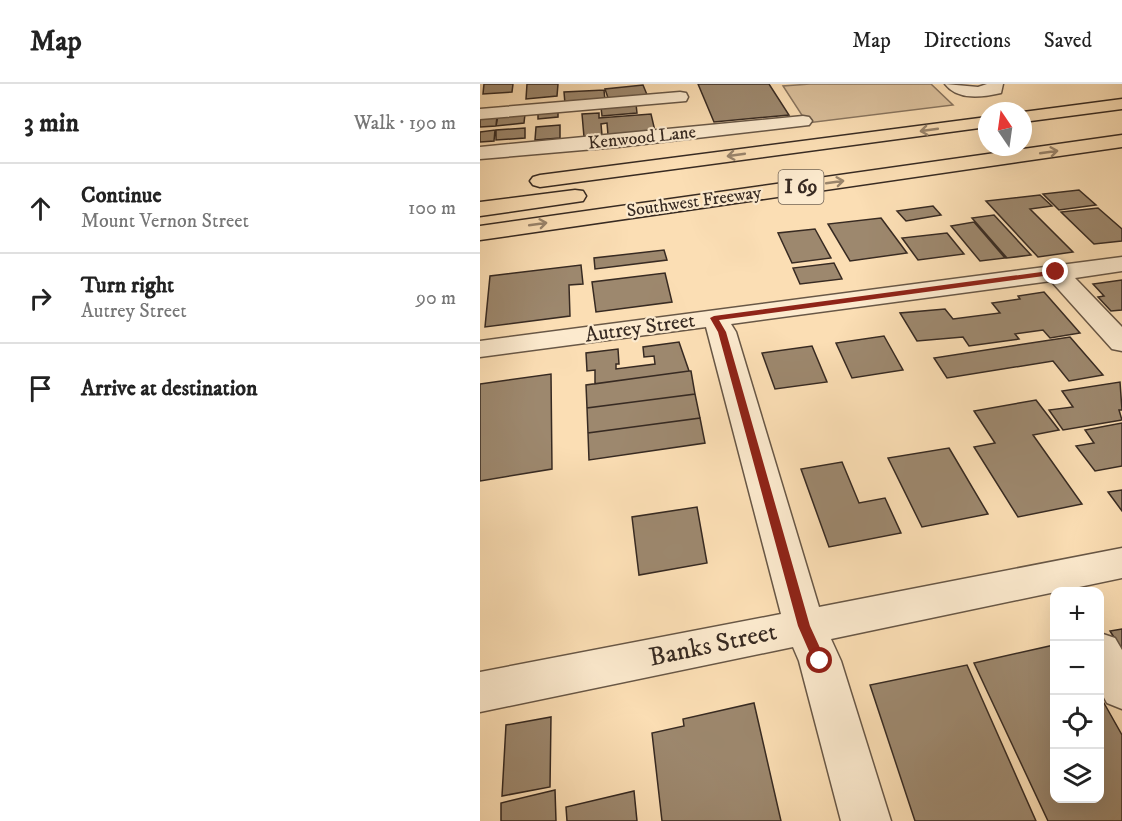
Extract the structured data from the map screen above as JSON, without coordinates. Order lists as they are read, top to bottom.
{
  "streets": {
    "highway": ["I 69", "Southwest Freeway"],
    "street": ["Kenwood Lane", "Autrey Street", "Banks Street"]
  },
  "north": "top",
  "page": {
    "header": "Map",
    "nav": ["Map", "Directions", "Saved"],
    "heading": ["3 min", "Walk · 190 m"],
    "list": [
      ["Continue", "Mount Vernon Street", "100 m"],
      ["Turn right", "Autrey Street", "90 m"],
      "Arrive at destination"
    ],
    "map_buttons": ["+", "−"]
  }
}
